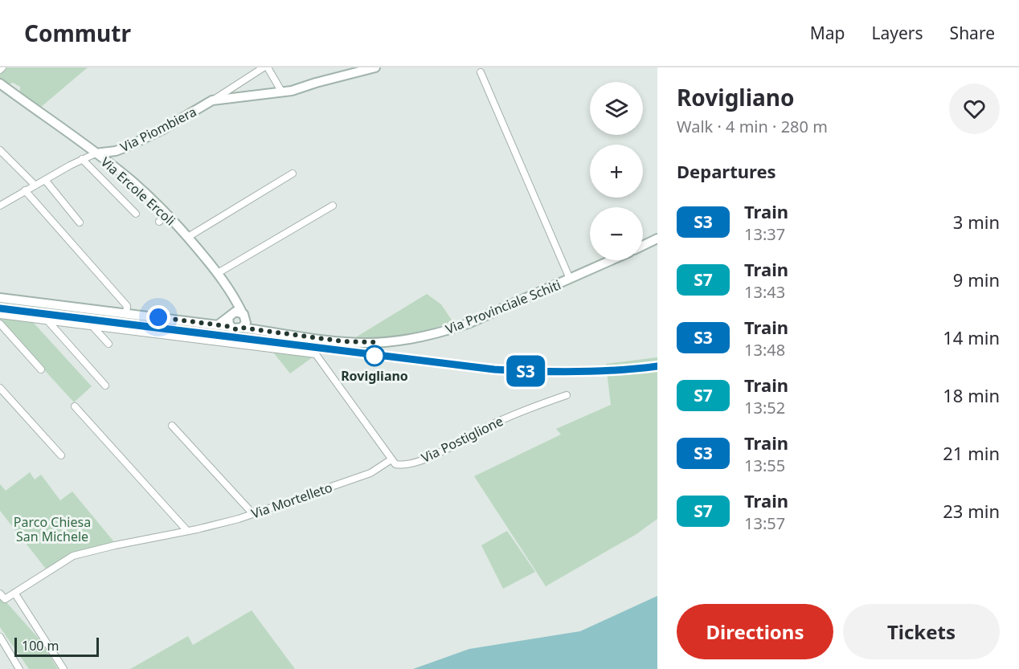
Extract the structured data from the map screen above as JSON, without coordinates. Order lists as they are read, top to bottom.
{
  "streets": {
    "street": [
      "Via Piombiera",
      "Via Ercole Ercoli",
      "Via Provinciale Schiti",
      "Via Postiglione",
      "Via Mortelleto"
    ]
  },
  "crossings": [
    ["Via Piombiera", "Via Ercole Ercoli"],
    ["Via Ercole Ercoli", "Via Provinciale Schiti"],
    ["Via Postiglione", "Via Mortelleto"]
  ],
  "parks": ["Parco Chiesa San Michele"],
  "places": ["Rovigliano"],
  "scale_bar": "100 m",
  "page": {
    "header": "Commutr",
    "nav": ["Map", "Layers", "Share"],
    "on_map": "S3",
    "heading": [
      ["Rovigliano", "Walk · 4 min · 280 m"],
      "Departures"
    ],
    "map_buttons": ["+", "−"],
    "list": [
      {
        "mark": "S3",
        "name": "Train",
        "note": "13:37",
        "value": "3 min"
      },
      {
        "mark": "S7",
        "name": "Train",
        "note": "13:43",
        "value": "9 min"
      },
      {
        "mark": "S3",
        "name": "Train",
        "note": "13:48",
        "value": "14 min"
      },
      {
        "mark": "S7",
        "name": "Train",
        "note": "13:52",
        "value": "18 min"
      },
      {
        "mark": "S3",
        "name": "Train",
        "note": "13:55",
        "value": "21 min"
      },
      {
        "mark": "S7",
        "name": "Train",
        "note": "13:57",
        "value": "23 min"
      }
    ],
    "buttons": ["Directions", "Tickets"],
    "scale": "100 m"
  }
}
